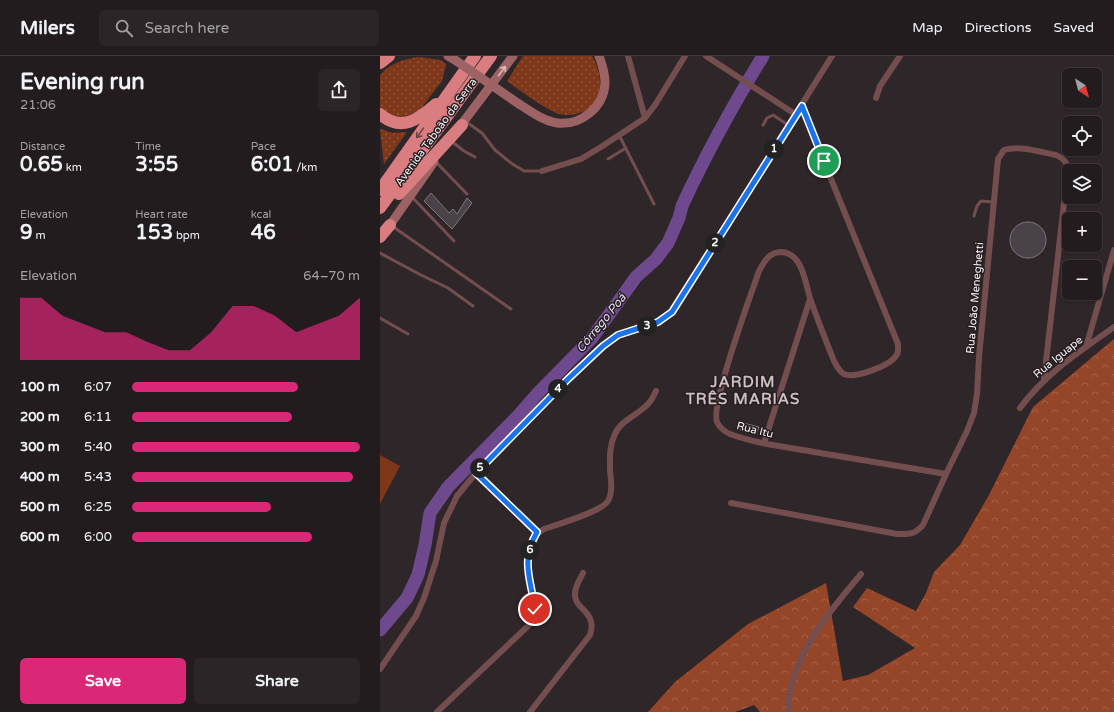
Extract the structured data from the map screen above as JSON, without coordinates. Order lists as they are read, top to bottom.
{
  "streets": {
    "highway": ["Avenida Taboão da Serra"],
    "street": ["Rua João Meneghetti", "Rua Iguape", "Rua Itu"]
  },
  "crossings": [
    ["Rua João Meneghetti", "Rua Iguape"],
    ["Rua João Meneghetti", "Rua Itu"]
  ],
  "districts": ["JARDIM TRÊS MARIAS"],
  "water": ["Córrego Poá"],
  "north": "bottom right",
  "page": {
    "header": "Milers",
    "search": "Search here",
    "nav": ["Map", "Directions", "Saved"],
    "heading": ["Evening run", "21:06"],
    "map_buttons": ["+", "−"],
    "stats": [
      ["Distance", "0.65 km"],
      ["Time", "3:55"],
      ["Pace", "6:01 /km"],
      ["Elevation", "9 m"],
      ["Heart rate", "153 bpm"],
      ["kcal", "46"]
    ],
    "pins": [
      "1",
      "2",
      "3",
      "4",
      "5",
      "6"
    ],
    "chart": ["Elevation", "64–70 m"],
    "list": [
      {
        "name": "100 m",
        "note": "6:07"
      },
      {
        "name": "200 m",
        "note": "6:11"
      },
      {
        "name": "300 m",
        "note": "5:40"
      },
      {
        "name": "400 m",
        "note": "5:43"
      },
      {
        "name": "500 m",
        "note": "6:25"
      },
      {
        "name": "600 m",
        "note": "6:00"
      }
    ],
    "buttons": ["Save", "Share"]
  }
}
